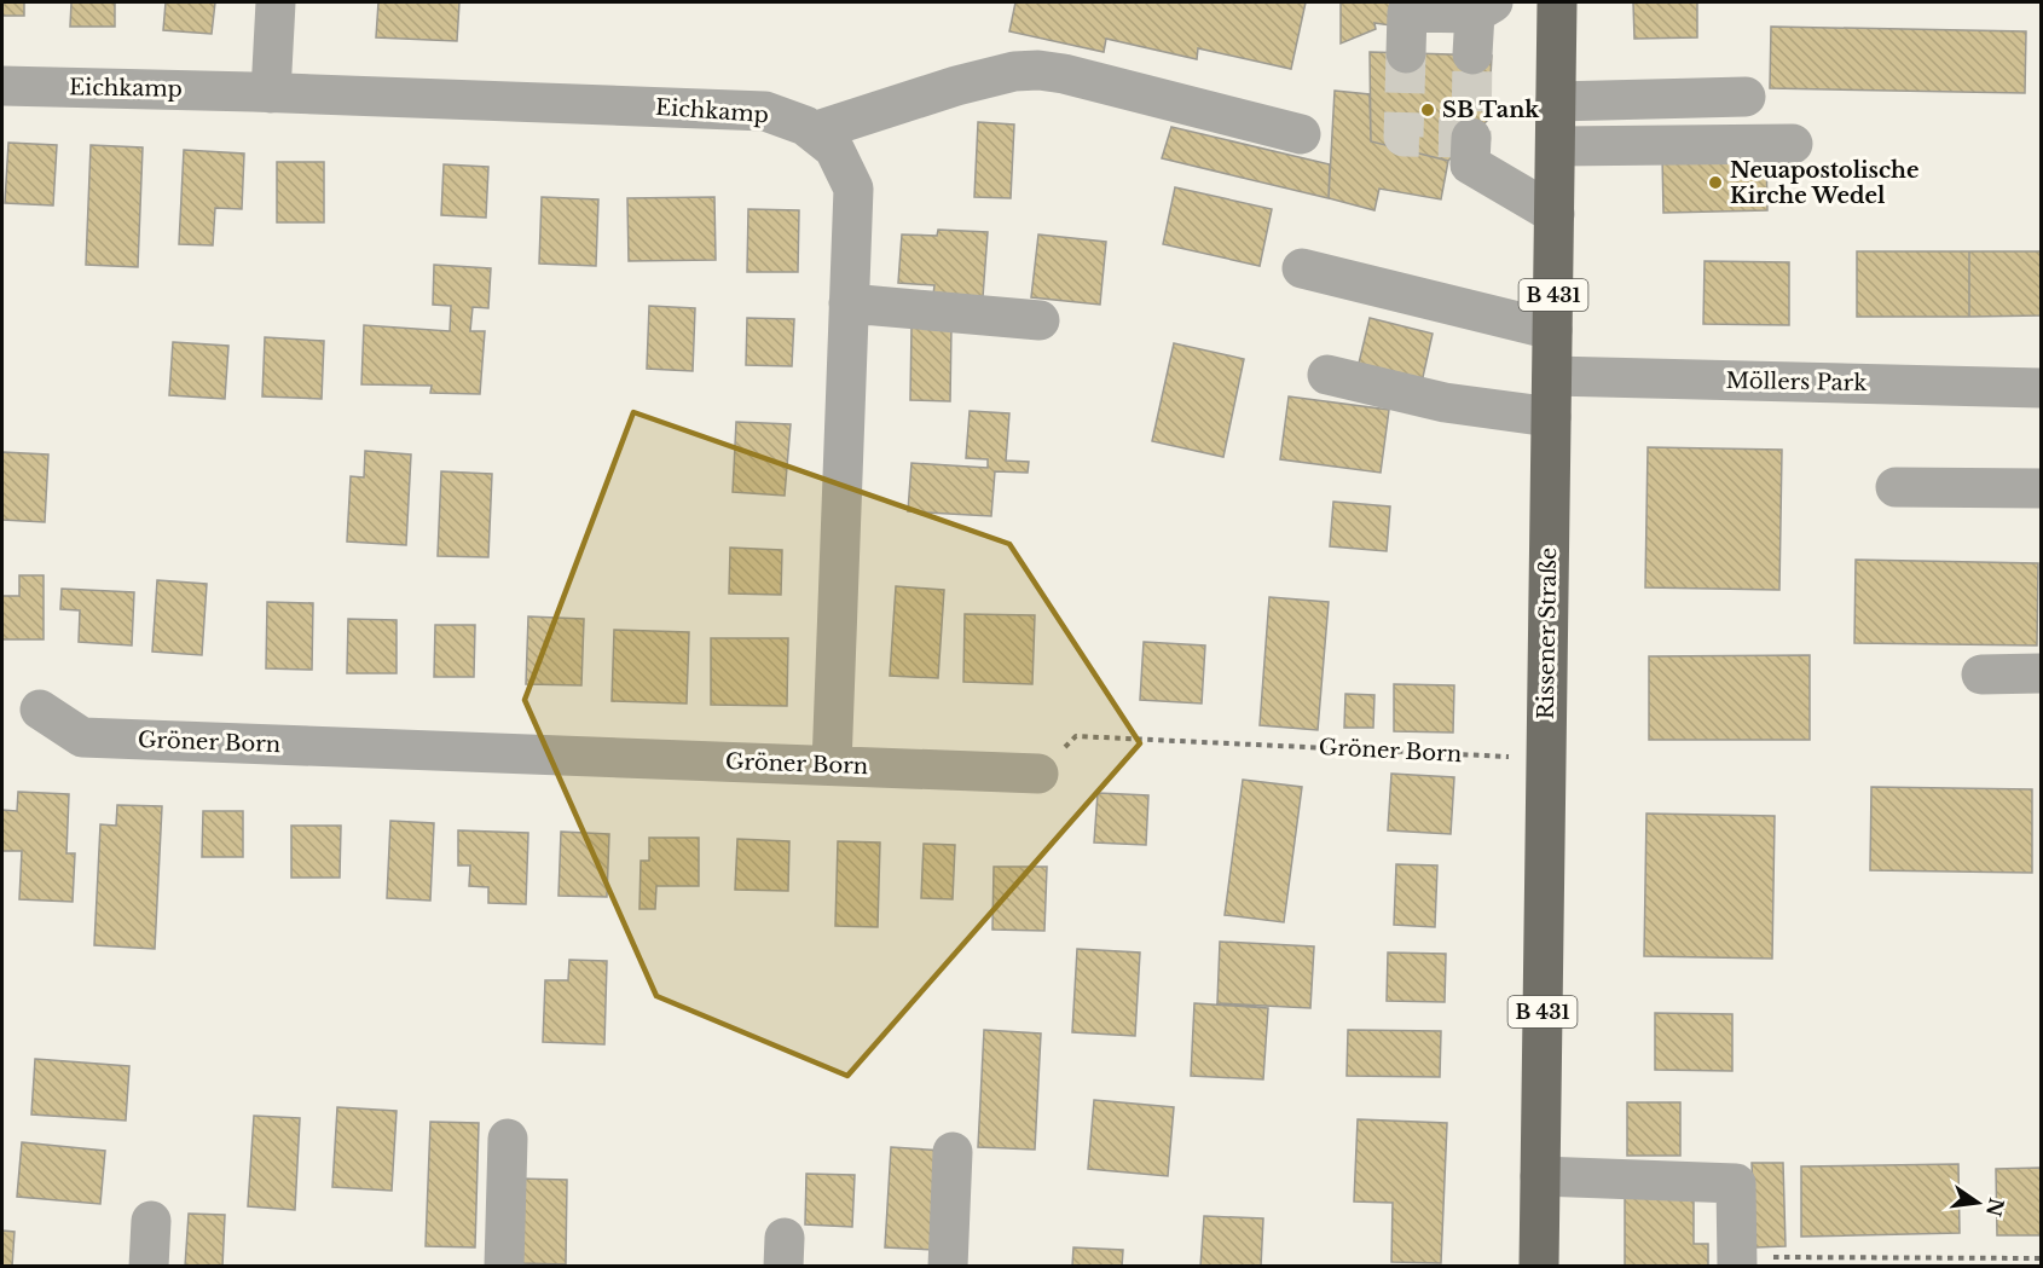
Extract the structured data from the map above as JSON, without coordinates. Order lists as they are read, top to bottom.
{
  "streets": {
    "main road": ["B 431", "Rissener Straße"],
    "street": ["Eichkamp", "Möllers Park", "Gröner Born"]
  },
  "crossings": [
    ["Eichkamp", "Gröner Born"],
    ["Möllers Park", "Rissener Straße"],
    ["Rissener Straße", "Gröner Born"]
  ],
  "places": ["SB Tank", "Neuapostolische Kirche Wedel"],
  "north": "right"
}
